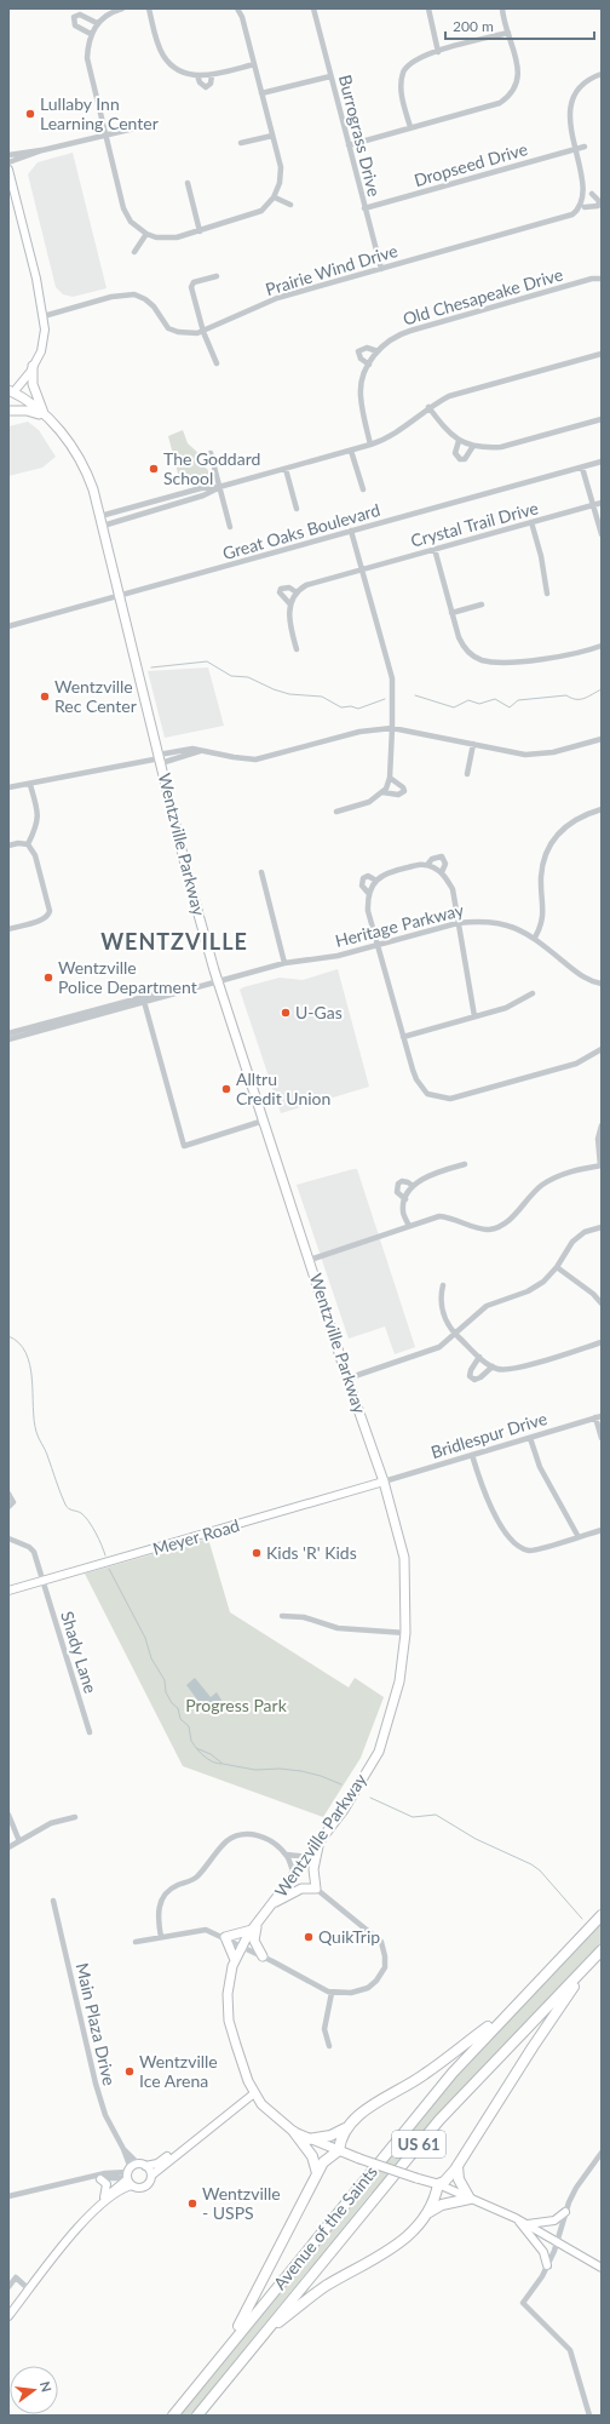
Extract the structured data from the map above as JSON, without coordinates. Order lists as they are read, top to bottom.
{
  "streets": {
    "highway": ["US 61", "Avenue of the Saints"],
    "main road": ["Wentzville Parkway", "Meyer Road"],
    "street": [
      "Burrograss Drive",
      "Dropseed Drive",
      "Prairie Wind Drive",
      "Old Chesapeake Drive",
      "Crystal Trail Drive",
      "Great Oaks Boulevard",
      "Heritage Parkway",
      "Bridlespur Drive",
      "Shady Lane",
      "Main Plaza Drive"
    ]
  },
  "crossings": [
    ["Burrograss Drive", "Dropseed Drive"],
    ["Burrograss Drive", "Prairie Wind Drive"],
    ["Great Oaks Boulevard", "Wentzville Parkway"],
    ["Wentzville Parkway", "Heritage Parkway"],
    ["Wentzville Parkway", "Bridlespur Drive"],
    ["Wentzville Parkway", "Meyer Road"],
    ["Bridlespur Drive", "Meyer Road"],
    ["Meyer Road", "Shady Lane"]
  ],
  "districts": ["WENTZVILLE"],
  "parks": ["Progress Park"],
  "places": [
    "Lullaby Inn Learning Center",
    "The Goddard School",
    "Wentzville Rec Center",
    "Wentzville Police Department",
    "U-Gas",
    "Alltru Credit Union",
    "Kids 'R' Kids",
    "QuikTrip",
    "Wentzville Ice Arena",
    "Wentzville - USPS"
  ],
  "scale_bar": "200 m",
  "north": "right"
}
